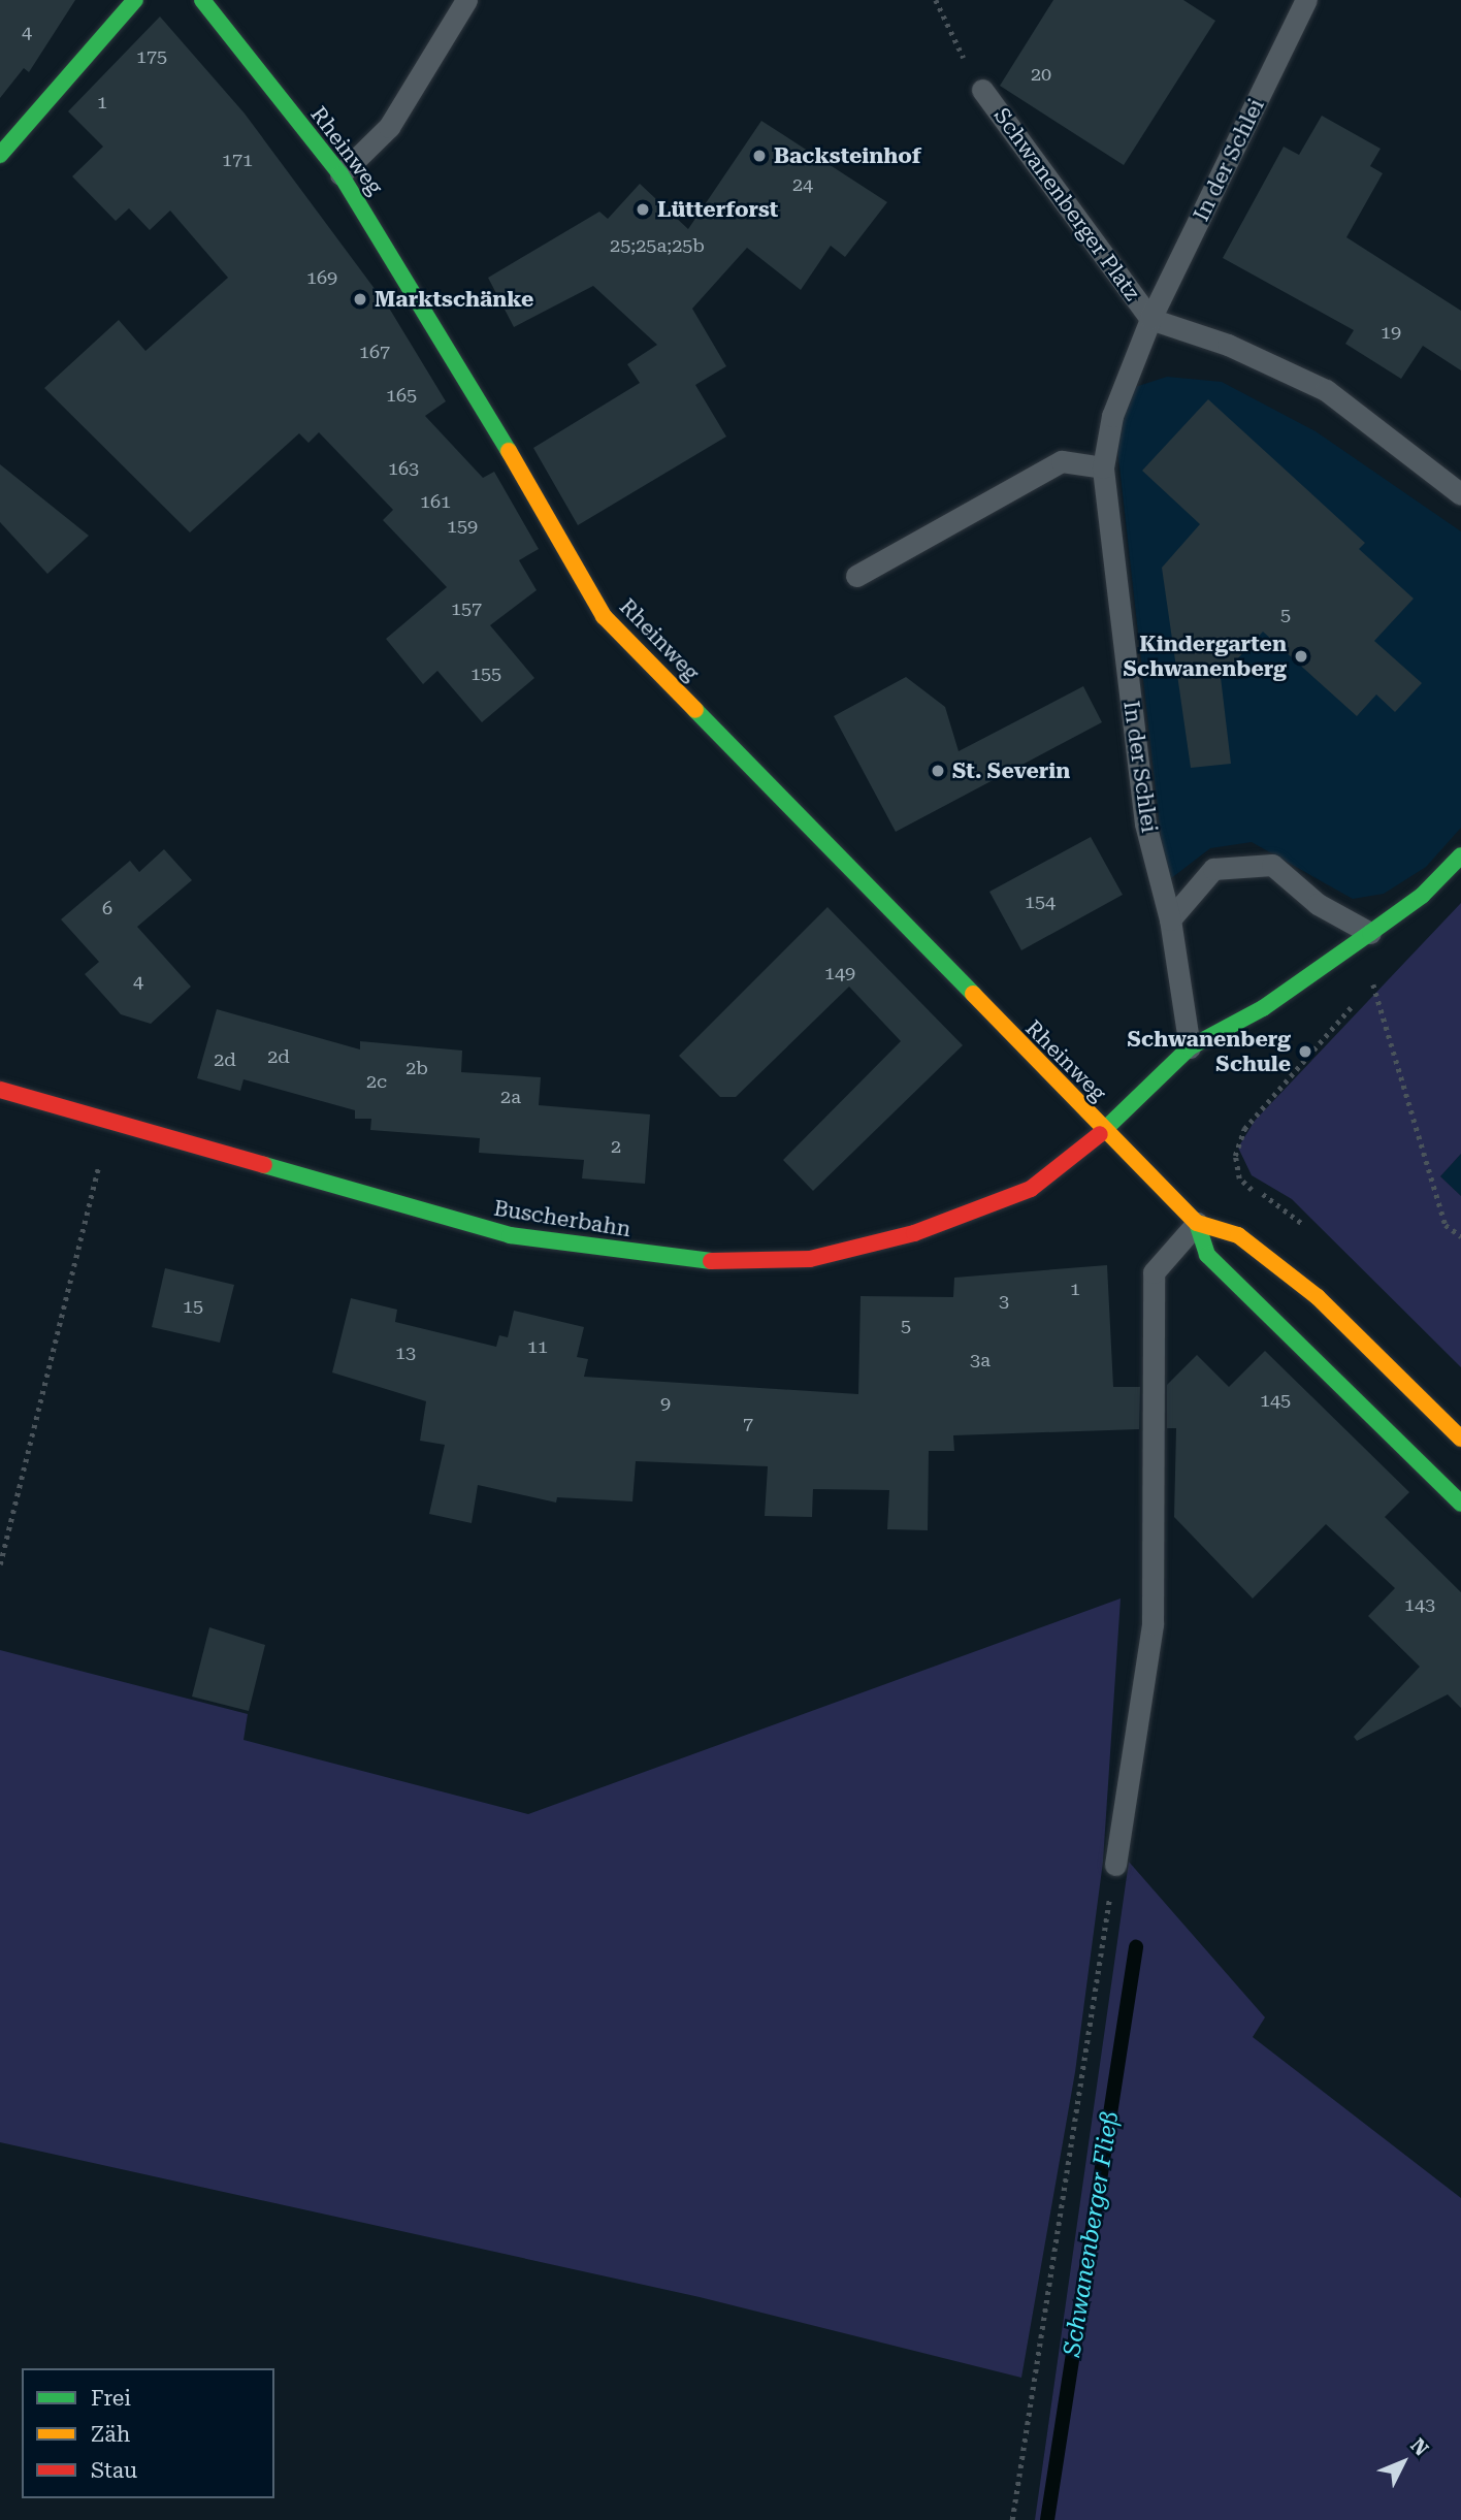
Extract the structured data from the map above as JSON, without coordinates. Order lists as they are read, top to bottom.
{
  "streets": {
    "main road": ["Rheinweg", "Buscherbahn"],
    "lane": ["In der Schlei", "Schwanenberger Platz"]
  },
  "crossings": [
    ["Rheinweg", "Buscherbahn"],
    ["In der Schlei", "Schwanenberger Platz"]
  ],
  "water": ["Schwanenberger Fließ"],
  "places": [
    "Backsteinhof",
    "Lütterforst",
    "Marktschänke",
    "Kindergarten Schwanenberg",
    "St. Severin",
    "Schwanenberg Schule"
  ],
  "house_numbers": [
    "4",
    "175",
    "20",
    "1",
    "171",
    "24",
    "25;25a;25b",
    "169",
    "19",
    "167",
    "165",
    "163",
    "161",
    "159",
    "157",
    "5",
    "155",
    "154",
    "6",
    "149",
    "4",
    "2d",
    "2d",
    "2b",
    "2c",
    "2a",
    "2",
    "1",
    "3",
    "15",
    "5",
    "11",
    "13",
    "3a",
    "145",
    "9",
    "7",
    "143"
  ],
  "legend": ["Frei", "Zäh", "Stau"],
  "north": "top right"
}
